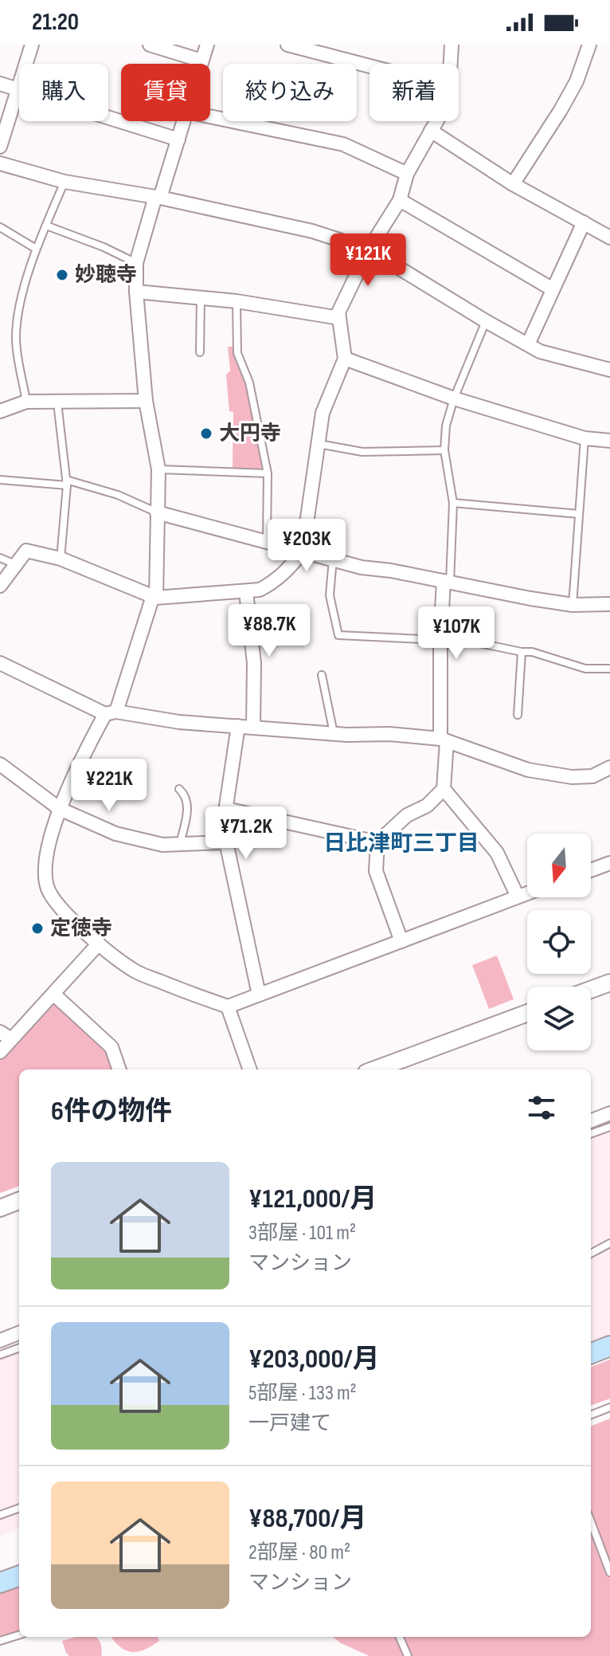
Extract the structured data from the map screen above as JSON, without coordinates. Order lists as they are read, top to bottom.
{
  "districts": ["日比津町三丁目"],
  "places": ["妙聴寺", "大円寺", "定徳寺"],
  "north": "bottom",
  "page": {
    "status": "21:20",
    "chip": [
      "購入",
      "賃貸",
      "絞り込み",
      "新着"
    ],
    "price": [
      "¥121K",
      "¥203K",
      "¥88.7K",
      "¥107K",
      "¥221K",
      "¥71.2K"
    ],
    "heading": "6件の物件",
    "list": [
      {
        "name": "¥121,000/月",
        "note": "3部屋 · 101 m² · マンション"
      },
      {
        "name": "¥203,000/月",
        "note": "5部屋 · 133 m² · 一戸建て"
      },
      {
        "name": "¥88,700/月",
        "note": "2部屋 · 80 m² · マンション"
      }
    ]
  }
}
